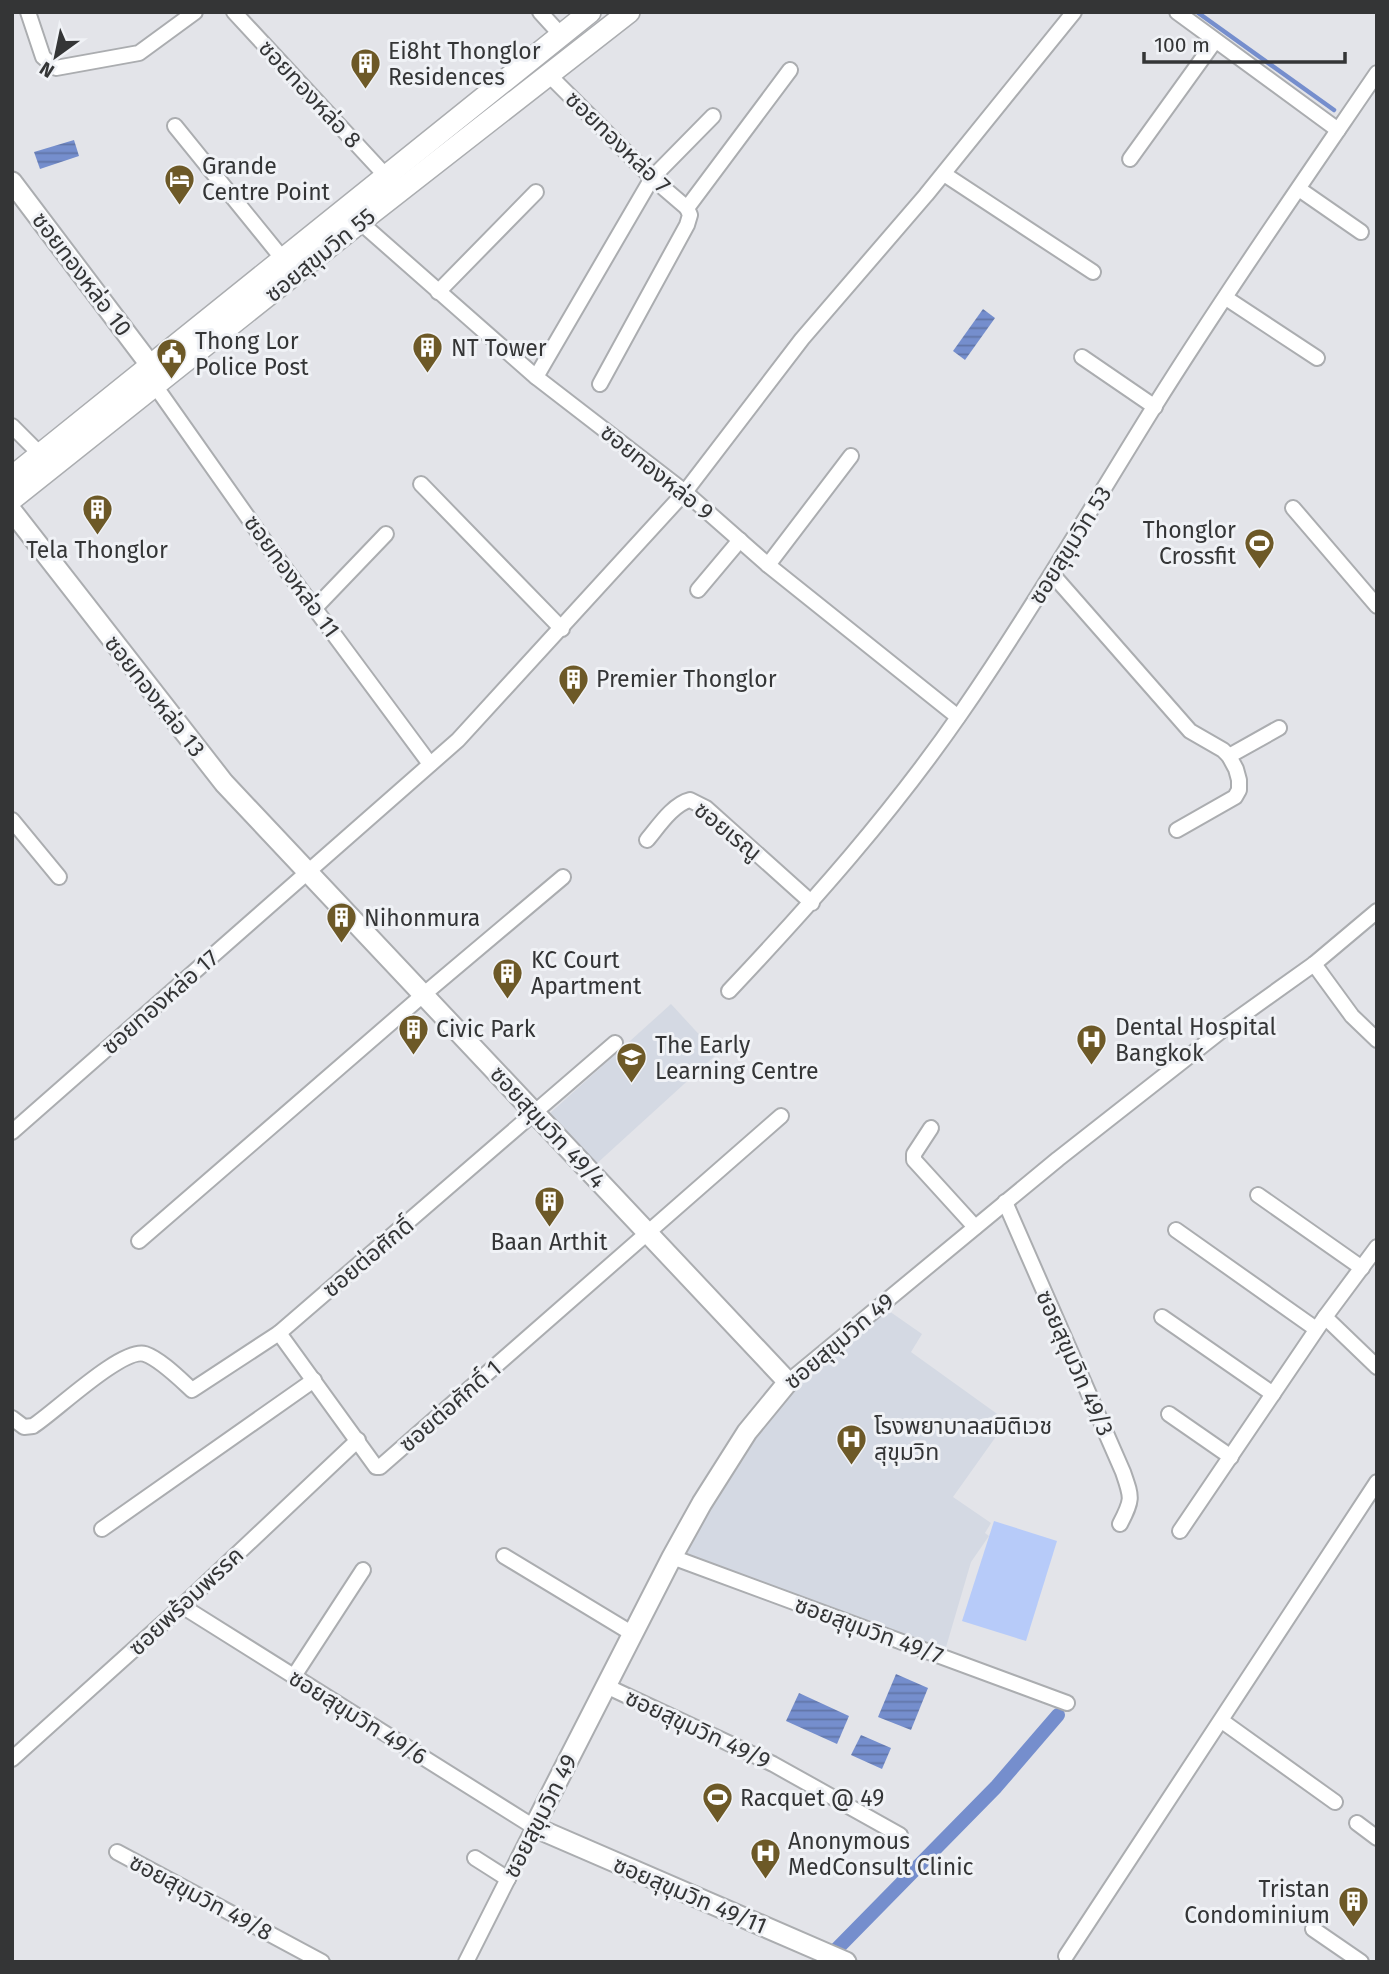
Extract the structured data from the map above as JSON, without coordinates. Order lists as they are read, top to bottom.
{
  "streets": {
    "main road": ["ซอยสุขุมวิท 55"],
    "street": [
      "ซอยทองหล่อ 8",
      "ซอยทองหล่อ 7",
      "ซอยทองหล่อ 10",
      "ซอยทองหล่อ 9",
      "ซอยสุขุมวิท 53",
      "ซอยทองหล่อ 11",
      "ซอยทองหล่อ 13",
      "ซอยเรณู",
      "ซอยทองหล่อ 17",
      "ซอยสุขุมวิท 49/4",
      "ซอยต่อศักดิ์",
      "ซอยสุขุมวิท 49",
      "ซอยสุขุมวิท 49/3",
      "ซอยต่อศักดิ์ 1",
      "ซอยพร้อมพรรค",
      "ซอยสุขุมวิท 49/7",
      "ซอยสุขุมวิท 49/6",
      "ซอยสุขุมวิท 49/9",
      "ซอยสุขุมวิท 49/11",
      "ซอยสุขุมวิท 49/8"
    ]
  },
  "crossings": [
    ["ซอยทองหล่อ 8", "ซอยสุขุมวิท 55"],
    ["ซอยทองหล่อ 7", "ซอยสุขุมวิท 55"],
    ["ซอยสุขุมวิท 55", "ซอยทองหล่อ 10"],
    ["ซอยสุขุมวิท 55", "ซอยทองหล่อ 9"],
    ["ซอยสุขุมวิท 55", "ซอยทองหล่อ 11"],
    ["ซอยทองหล่อ 10", "ซอยทองหล่อ 11"],
    ["ซอยทองหล่อ 9", "ซอยสุขุมวิท 53"],
    ["ซอยทองหล่อ 9", "ซอยทองหล่อ 17"],
    ["ซอยสุขุมวิท 53", "ซอยเรณู"],
    ["ซอยทองหล่อ 11", "ซอยทองหล่อ 17"],
    ["ซอยทองหล่อ 13", "ซอยทองหล่อ 17"],
    ["ซอยทองหล่อ 13", "ซอยสุขุมวิท 49/4"],
    ["ซอยทองหล่อ 17", "ซอยสุขุมวิท 49/4"],
    ["ซอยสุขุมวิท 49/4", "ซอยต่อศักดิ์"],
    ["ซอยสุขุมวิท 49/4", "ซอยสุขุมวิท 49"],
    ["ซอยสุขุมวิท 49/4", "ซอยต่อศักดิ์ 1"],
    ["ซอยต่อศักดิ์", "ซอยต่อศักดิ์ 1"],
    ["ซอยสุขุมวิท 49", "ซอยสุขุมวิท 49/3"],
    ["ซอยสุขุมวิท 49", "ซอยสุขุมวิท 49/7"],
    ["ซอยสุขุมวิท 49", "ซอยสุขุมวิท 49/6"],
    ["ซอยสุขุมวิท 49", "ซอยสุขุมวิท 49/9"],
    ["ซอยสุขุมวิท 49", "ซอยสุขุมวิท 49/11"],
    ["ซอยต่อศักดิ์ 1", "ซอยพร้อมพรรค"],
    ["ซอยพร้อมพรรค", "ซอยสุขุมวิท 49/6"],
    ["ซอยสุขุมวิท 49/6", "ซอยสุขุมวิท 49/11"]
  ],
  "places": {
    "building": [
      "Ei8ht Thonglor Residences",
      "NT Tower",
      "Tela Thonglor",
      "Premier Thonglor",
      "Nihonmura",
      "KC Court Apartment",
      "Civic Park",
      "Baan Arthit",
      "Tristan Condominium"
    ],
    "hotel": ["Grande Centre Point"],
    "public building": ["Thong Lor Police Post"],
    "sports": ["Thonglor Crossfit", "Racquet @ 49"],
    "hospital": ["Dental Hospital Bangkok", "โรงพยาบาลสมิติเวช สุขุมวิท", "Anonymous MedConsult Clinic"],
    "school or university": ["The Early Learning Centre"]
  },
  "scale_bar": "100 m",
  "north": "bottom left"
}
